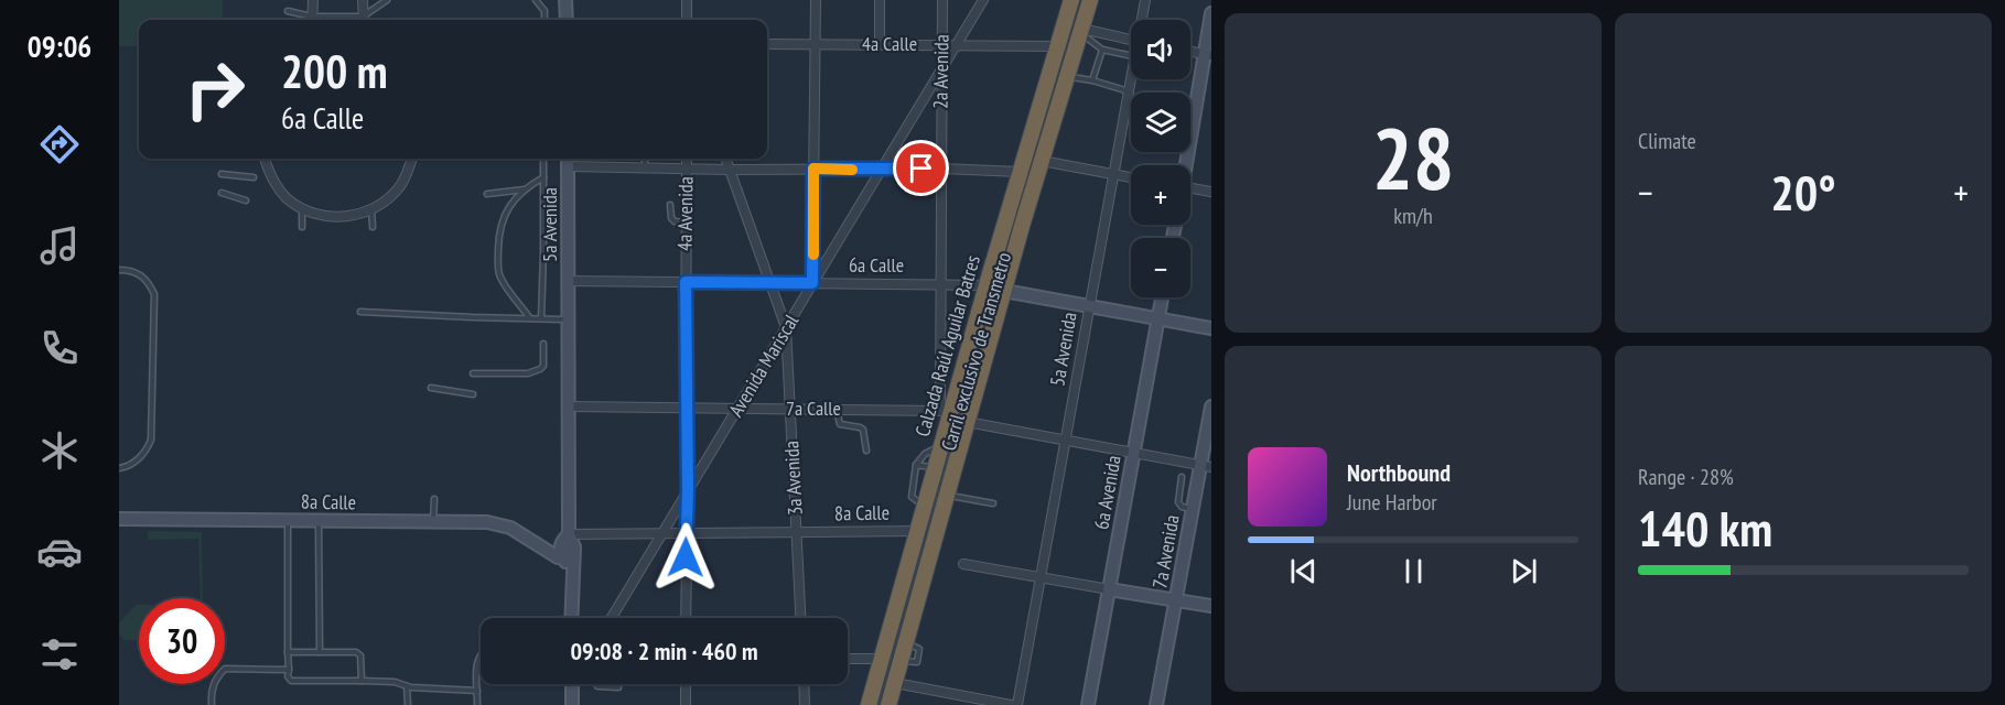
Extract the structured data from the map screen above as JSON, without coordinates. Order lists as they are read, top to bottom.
{
  "streets": {
    "highway": ["Calzada Raúl Aguilar Batres"],
    "street": [
      "4a Calle",
      "2a Avenida",
      "4a Avenida",
      "5a Avenida",
      "6a Calle",
      "Avenida Mariscal",
      "7a Calle",
      "3a Avenida",
      "6a Avenida",
      "8a Calle",
      "7a Avenida"
    ],
    "lane": ["Carril exclusivo de Transmetro"]
  },
  "crossings": [
    ["4a Calle", "2a Avenida"],
    ["4a Calle", "Calzada Raúl Aguilar Batres"],
    ["4a Calle", "Avenida Mariscal"],
    ["2a Avenida", "6a Calle"],
    ["2a Avenida", "Calzada Raúl Aguilar Batres"],
    ["2a Avenida", "Avenida Mariscal"],
    ["2a Avenida", "7a Calle"],
    ["4a Avenida", "6a Calle"],
    ["4a Avenida", "Avenida Mariscal"],
    ["4a Avenida", "7a Calle"],
    ["4a Avenida", "8a Calle"],
    ["5a Avenida", "6a Calle"],
    ["5a Avenida", "7a Calle"],
    ["5a Avenida", "8a Calle"],
    ["6a Calle", "Calzada Raúl Aguilar Batres"],
    ["6a Calle", "Avenida Mariscal"],
    ["6a Calle", "3a Avenida"],
    ["Calzada Raúl Aguilar Batres", "7a Calle"],
    ["Calzada Raúl Aguilar Batres", "8a Calle"],
    ["Avenida Mariscal", "7a Calle"],
    ["Avenida Mariscal", "3a Avenida"],
    ["Avenida Mariscal", "8a Calle"],
    ["7a Calle", "3a Avenida"],
    ["3a Avenida", "8a Calle"]
  ],
  "page": {
    "tabs": "09:06",
    "tile": [
      ["28", "km/h"],
      "Climate",
      ["Range · 28%", "140 km"]
    ],
    "map_buttons": ["+", "−"],
    "turn": ["200 m", "6a Calle"],
    "heat": ["−", "20°", "+"],
    "song": ["Northbound", "June Harbor"],
    "limit": "30",
    "trip": "09:08 · 2 min · 460 m"
  }
}
